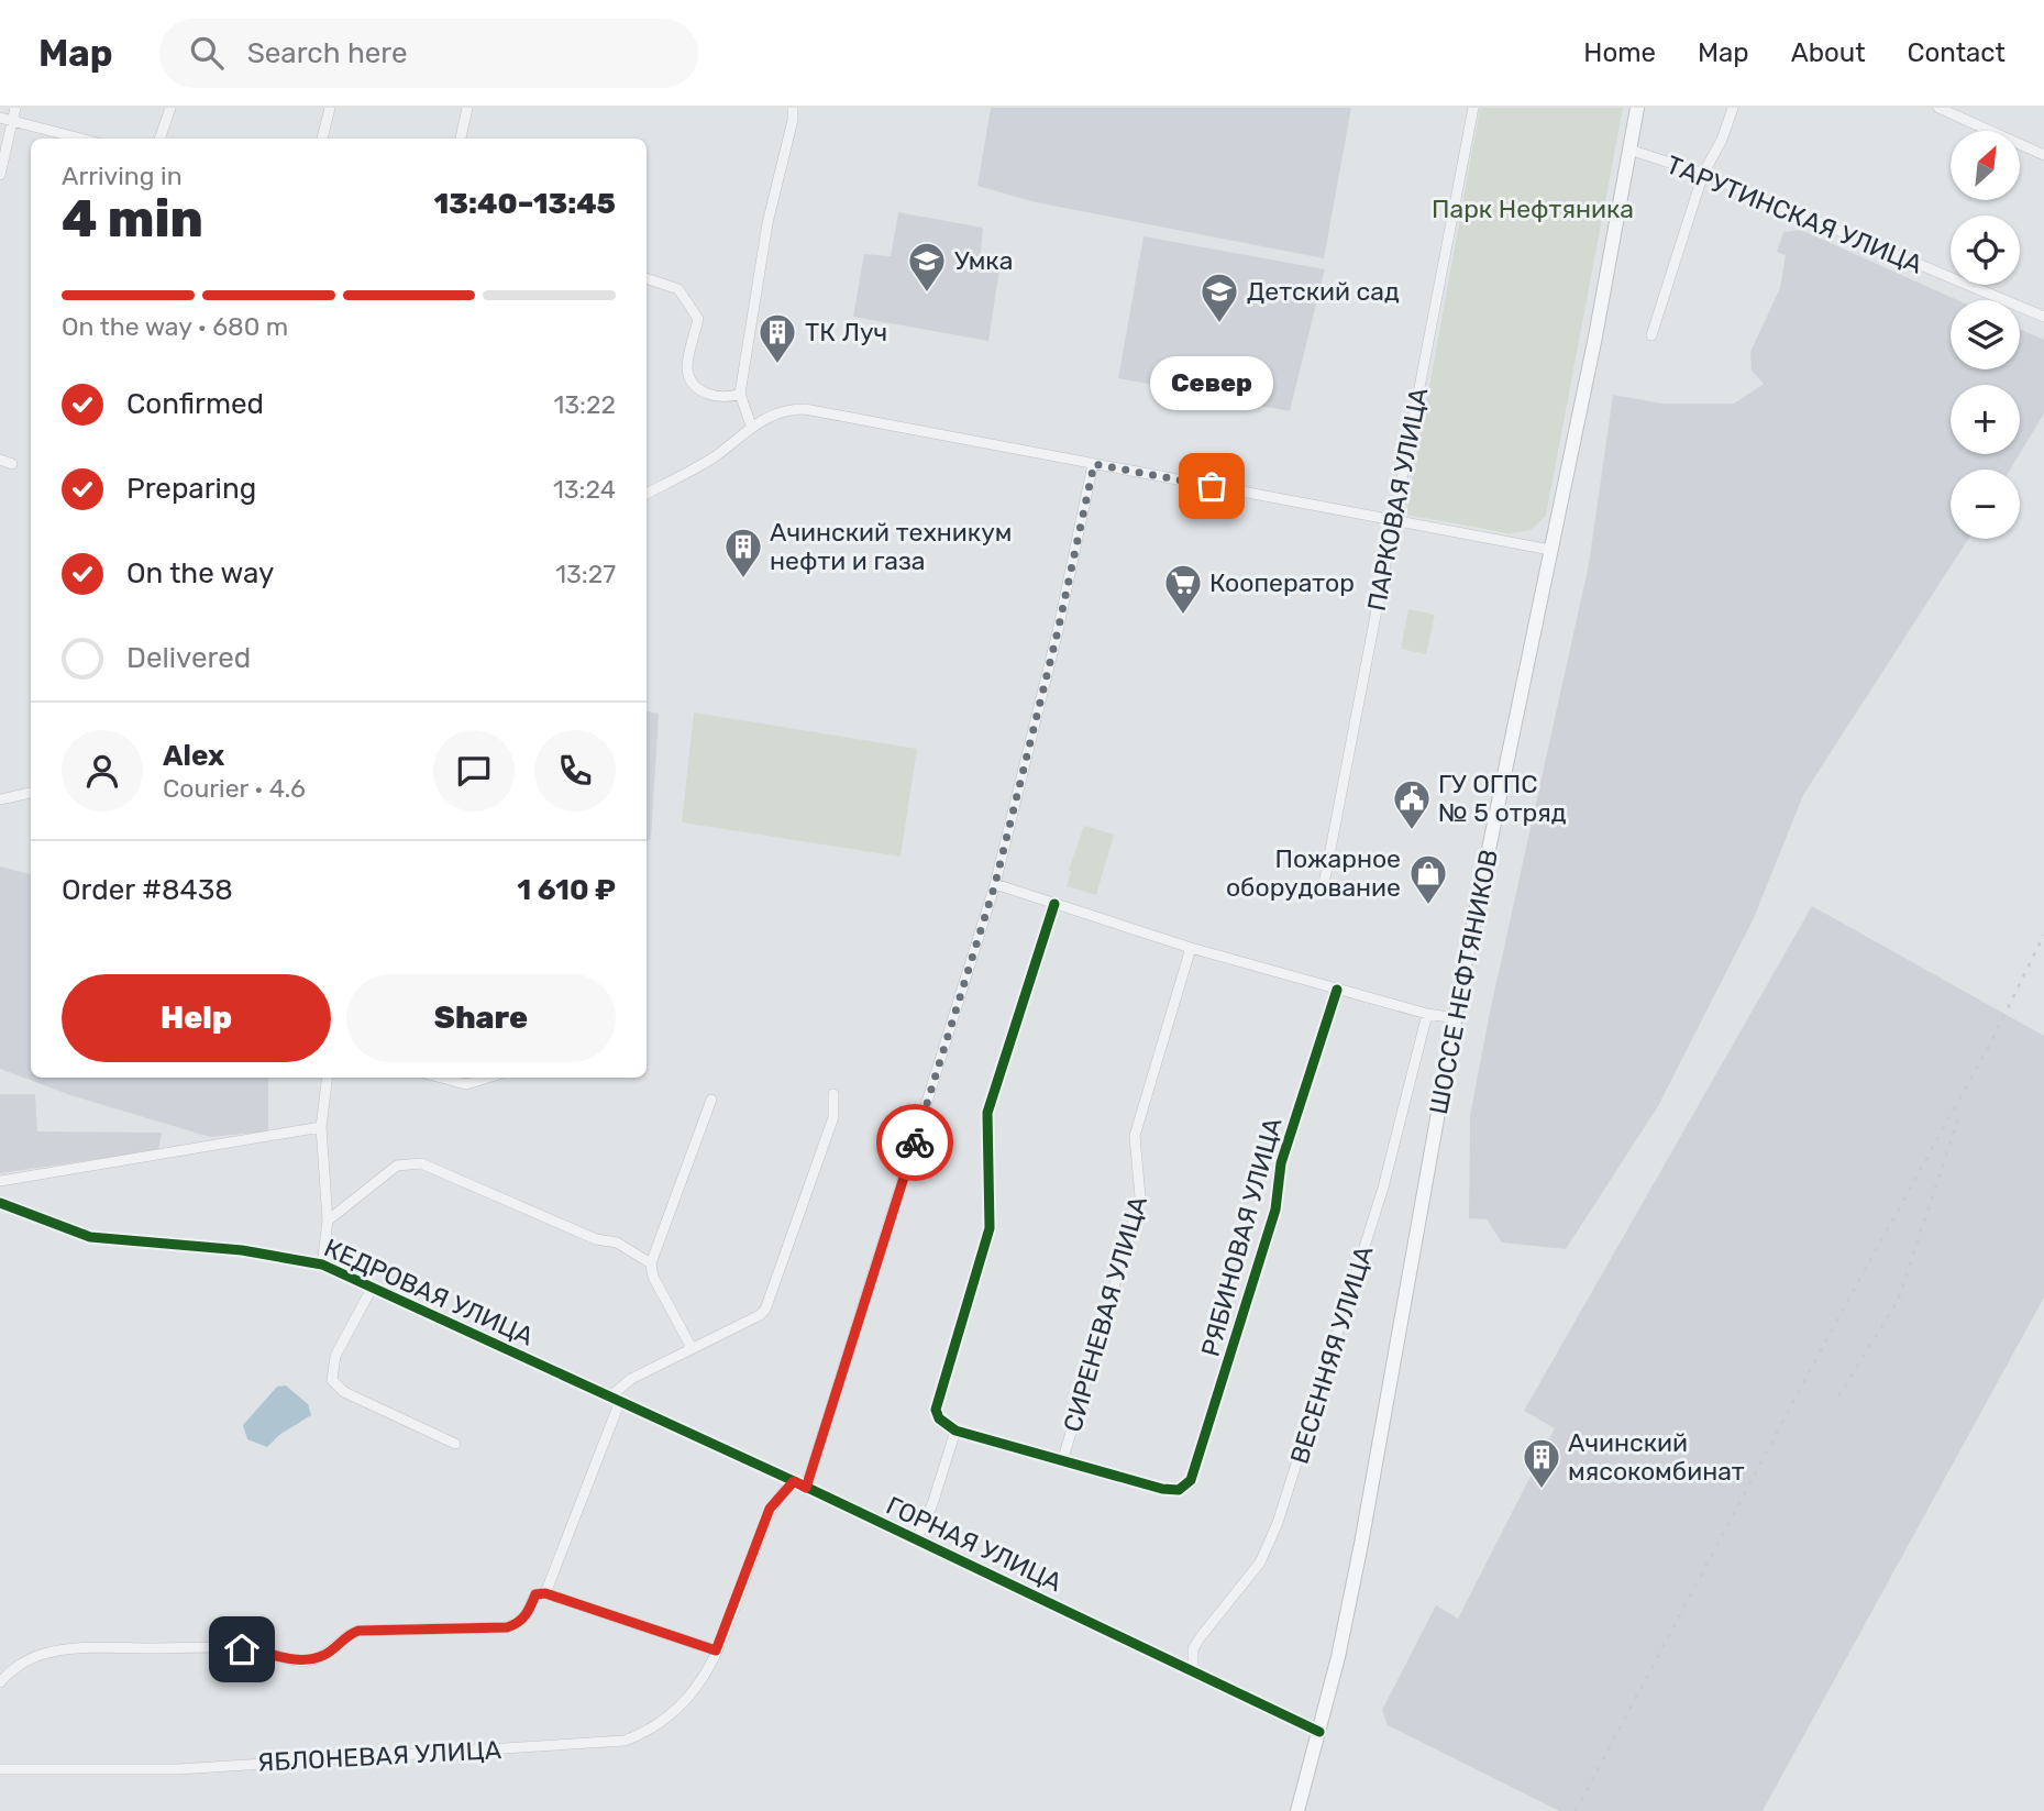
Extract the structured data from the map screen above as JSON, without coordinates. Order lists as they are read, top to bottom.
{
  "streets": {
    "main road": ["ШОССЕ НЕФТЯНИКОВ"],
    "street": [
      "ТАРУТИНСКАЯ УЛИЦА",
      "ПАРКОВАЯ УЛИЦА",
      "РЯБИНОВАЯ УЛИЦА",
      "КЕДРОВАЯ УЛИЦА",
      "СИРЕНЕВАЯ УЛИЦА",
      "ВЕСЕННЯЯ УЛИЦА",
      "ГОРНАЯ УЛИЦА",
      "ЯБЛОНЕВАЯ УЛИЦА"
    ]
  },
  "crossings": [
    ["ТАРУТИНСКАЯ УЛИЦА", "ШОССЕ НЕФТЯНИКОВ"],
    ["ШОССЕ НЕФТЯНИКОВ", "ГОРНАЯ УЛИЦА"],
    ["РЯБИНОВАЯ УЛИЦА", "СИРЕНЕВАЯ УЛИЦА"],
    ["КЕДРОВАЯ УЛИЦА", "ГОРНАЯ УЛИЦА"],
    ["ВЕСЕННЯЯ УЛИЦА", "ГОРНАЯ УЛИЦА"],
    ["ГОРНАЯ УЛИЦА", "ЯБЛОНЕВАЯ УЛИЦА"]
  ],
  "parks": ["Парк Нефтяника"],
  "places": {
    "school or university": ["Умка", "Детский сад"],
    "building": ["ТК Луч", "Ачинский техникум нефти и газа", "Ачинский мясокомбинат"],
    "other": ["Север"],
    "supermarket": ["Кооператор"],
    "public building": ["ГУ ОГПС № 5 отряд"],
    "shop": ["Пожарное оборудование"]
  },
  "north": "top right",
  "page": {
    "header": "Map",
    "search": "Search here",
    "nav": [
      "Home",
      "Map",
      "About",
      "Contact"
    ],
    "map_buttons": ["+", "−"],
    "heading": ["4 min", "Arriving in", "13:40–13:45"],
    "panel": [
      "Alex",
      "Courier · 4.6",
      "Order #8438",
      "1 610 ₽"
    ],
    "bar": "On the way · 680 m",
    "bubble": "Север",
    "list": [
      ["Confirmed", "13:22"],
      ["Preparing", "13:24"],
      ["On the way", "13:27"],
      "Delivered"
    ],
    "buttons": ["Help", "Share"]
  }
}
